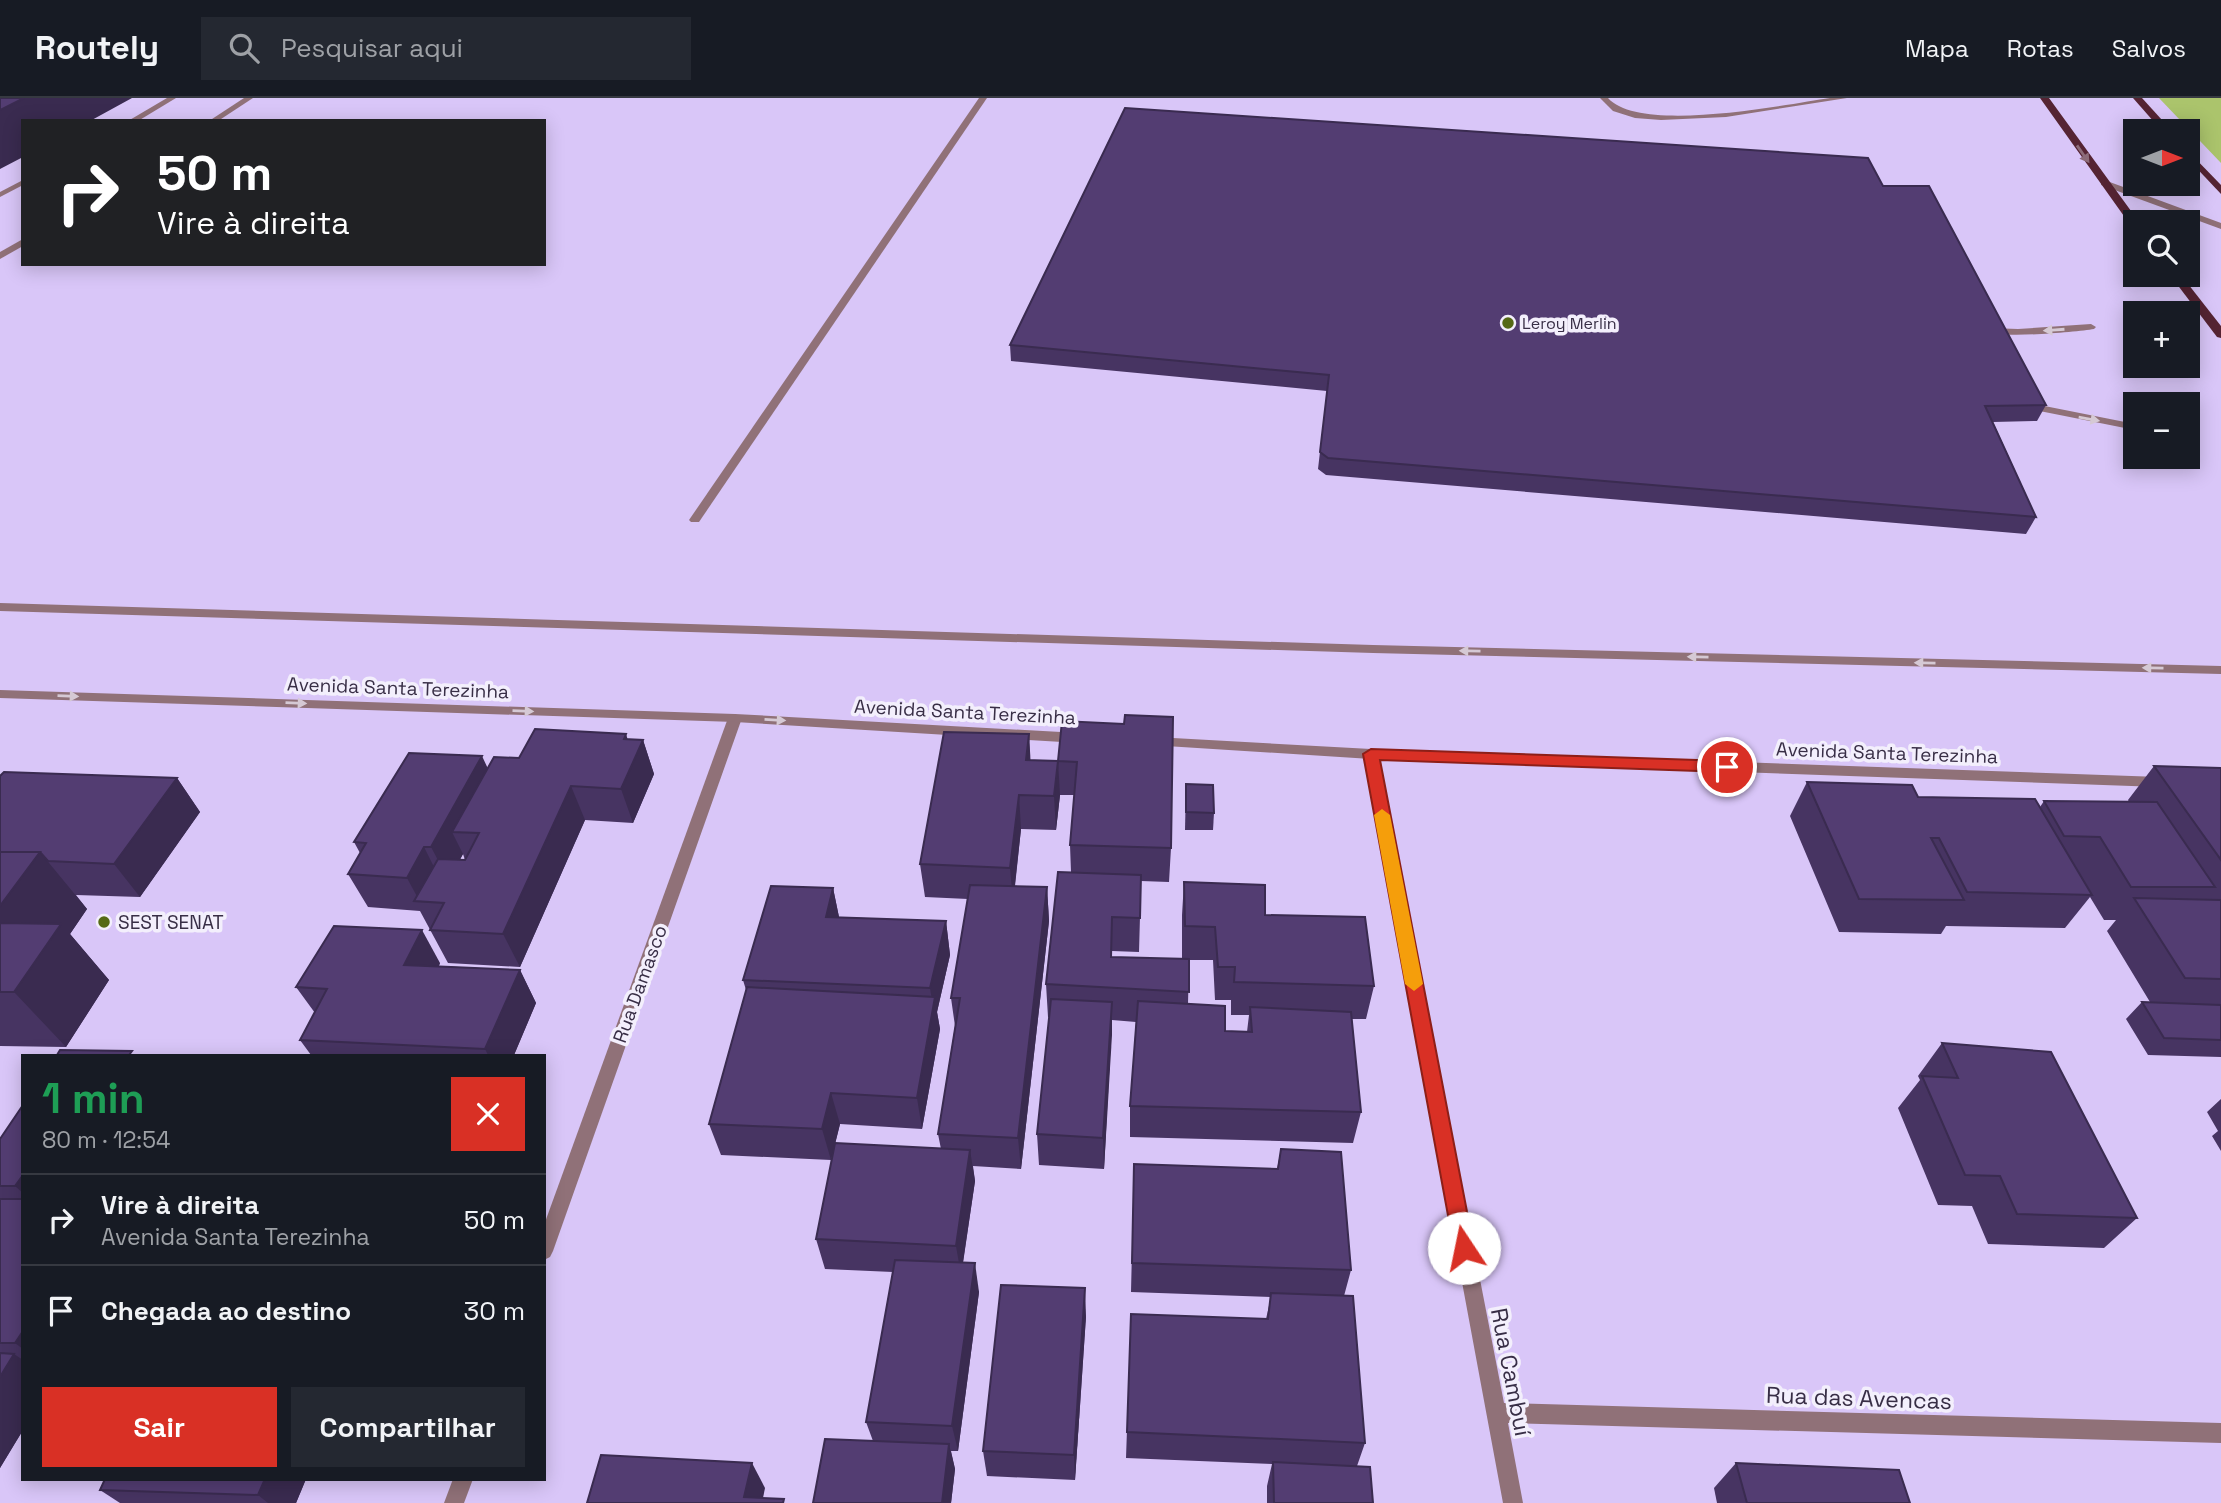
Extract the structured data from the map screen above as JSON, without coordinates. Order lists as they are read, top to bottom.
{
  "streets": {
    "street": [
      "Avenida Santa Terezinha",
      "Rua Damasco",
      "Rua Cambuí",
      "Rua das Avencas"
    ]
  },
  "crossings": [
    ["Avenida Santa Terezinha", "Rua Damasco"],
    ["Avenida Santa Terezinha", "Rua Cambuí"],
    ["Rua Cambuí", "Rua das Avencas"]
  ],
  "places": ["Leroy Merlin", "SEST SENAT"],
  "north": "right",
  "page": {
    "header": "Routely",
    "search": "Pesquisar aqui",
    "nav": ["Mapa", "Rotas", "Salvos"],
    "map_buttons": ["+", "−"],
    "turn": ["50 m", "Vire à direita"],
    "heading": ["1 min", "80 m · 12:54"],
    "list": [
      {
        "name": "Vire à direita",
        "note": "Avenida Santa Terezinha",
        "value": "50 m"
      },
      {
        "name": "Chegada ao destino",
        "value": "30 m"
      }
    ],
    "buttons": ["Sair", "Compartilhar"]
  }
}
